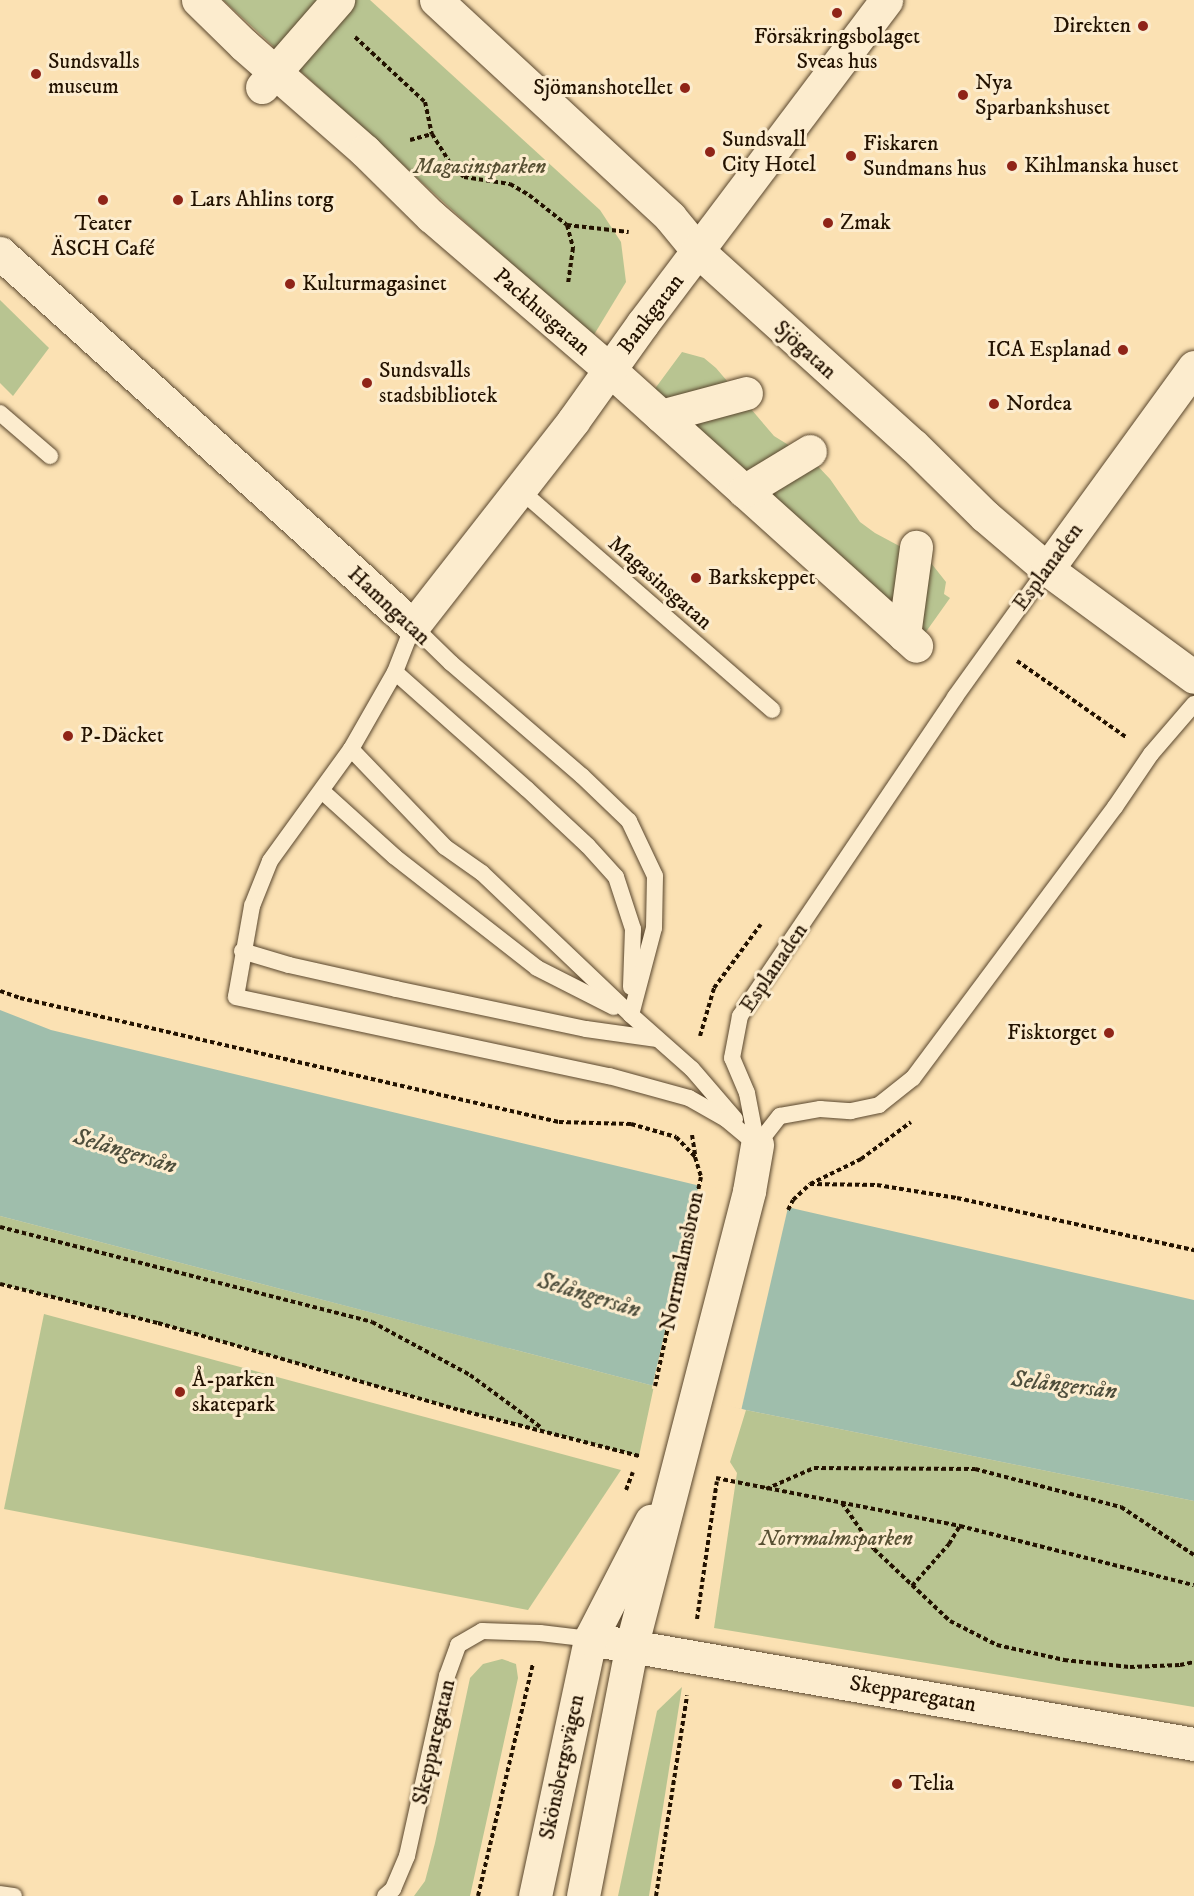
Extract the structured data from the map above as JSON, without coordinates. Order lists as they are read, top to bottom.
{
  "streets": {
    "street": [
      "Packhusgatan",
      "Bankgatan",
      "Sjögatan",
      "Esplanaden",
      "Hamngatan",
      "Norrmalmsbron",
      "Skepparegatan",
      "Skönsbergsvägen"
    ],
    "lane": ["Magasinsgatan"]
  },
  "crossings": [
    ["Packhusgatan", "Bankgatan"],
    ["Bankgatan", "Sjögatan"],
    ["Bankgatan", "Magasinsgatan"],
    ["Bankgatan", "Hamngatan"],
    ["Sjögatan", "Esplanaden"],
    ["Esplanaden", "Norrmalmsbron"],
    ["Norrmalmsbron", "Skönsbergsvägen"],
    ["Skepparegatan", "Skönsbergsvägen"]
  ],
  "water": ["Selångersån"],
  "parks": ["Magasinsparken", "Norrmalmsparken"],
  "places": [
    "Försäkringsbolaget Sveas hus",
    "Direkten",
    "Sundsvalls museum",
    "Sjömanshotellet",
    "Nya Sparbankshuset",
    "Sundsvall City Hotel",
    "Fiskaren Sundmans hus",
    "Kihlmanska huset",
    "Teater ÄSCH Café",
    "Lars Ahlins torg",
    "Zmak",
    "Kulturmagasinet",
    "ICA Esplanad",
    "Sundsvalls stadsbibliotek",
    "Nordea",
    "Barkskeppet",
    "P-Däcket",
    "Fisktorget",
    "Å-parken skatepark",
    "Telia"
  ]
}
